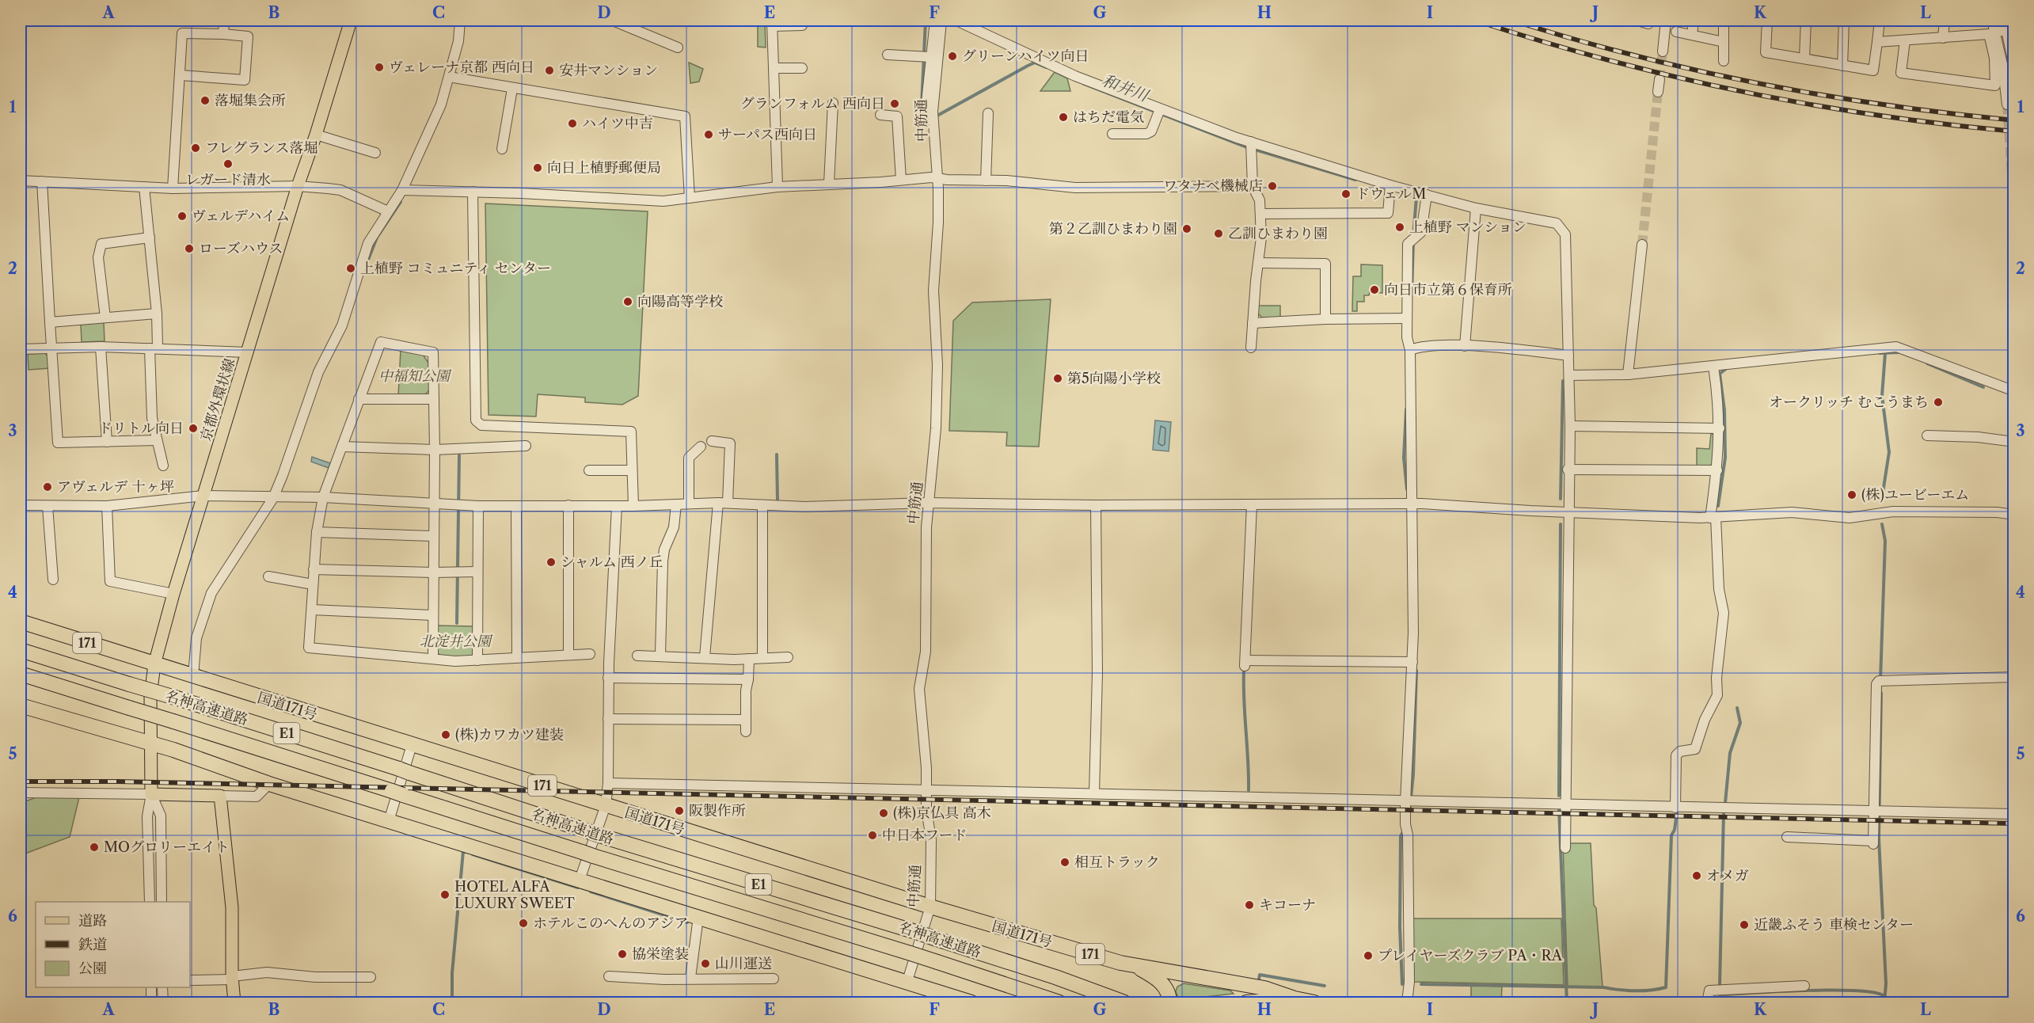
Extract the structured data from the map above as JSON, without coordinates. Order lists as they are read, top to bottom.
{
  "streets": {
    "highway": [
      "171",
      "国道171号",
      "名神高速道路",
      "E1"
    ],
    "main road": ["京都外環状線"],
    "street": ["中筋通"]
  },
  "crossings": [
    ["中筋通", "国道171号"],
    ["京都外環状線", "国道171号"]
  ],
  "water": ["和井川"],
  "parks": ["中福知公園", "北淀井公園"],
  "places": [
    "グリーンハイツ向日",
    "ヴェレーナ京都 西向日",
    "安井マンション",
    "落堀集会所",
    "グランフォルム 西向日",
    "はちだ電気",
    "ハイツ中吉",
    "サーパス西向日",
    "フレグランス落堀",
    "レガード清水",
    "向日上植野郵便局",
    "ワタナベ機械店",
    "ドウェルM",
    "ヴェルデハイム",
    "上植野 マンション",
    "第２乙訓ひまわり園",
    "乙訓ひまわり園",
    "ローズハウス",
    "上植野 コミュニティ センター",
    "向日市立第６保育所",
    "向陽高等学校",
    "第5向陽小学校",
    "オークリッチ むこうまち",
    "ドリトル向日",
    "アヴェルデ 十ヶ坪",
    "(株)ユービーエム",
    "シャルム 西ノ丘",
    "(株)カワカツ建装",
    "阪製作所",
    "(株)京仏具 高木",
    "中日本フード",
    "MOグロリーエイト",
    "相互トラック",
    "オメガ",
    "HOTEL ALFA LUXURY SWEET",
    "キコーナ",
    "ホテルこのへんのアジア",
    "近畿ふそう 車検センター",
    "協栄塗装",
    "プレイヤーズクラブ PA・RA",
    "山川運送"
  ],
  "legend": ["道路", "鉄道", "公園"],
  "grid": {
    "columns": [
      "A",
      "B",
      "C",
      "D",
      "E",
      "F",
      "G",
      "H",
      "I",
      "J",
      "K",
      "L"
    ],
    "rows": [
      "1",
      "2",
      "3",
      "4",
      "5",
      "6"
    ]
  }
}
